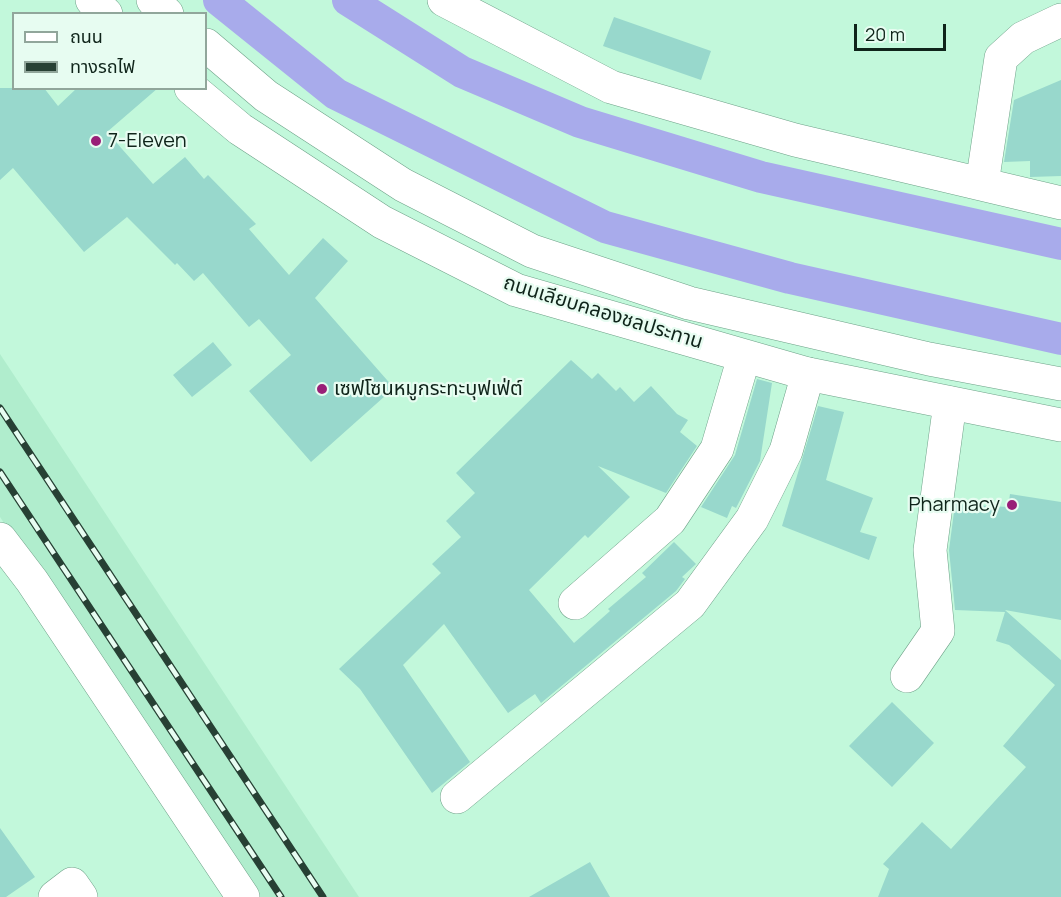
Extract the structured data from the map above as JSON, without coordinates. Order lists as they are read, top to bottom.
{
  "streets": {
    "street": ["ถนนเลียบคลองชลประทาน"]
  },
  "places": ["7-Eleven", "เซฟโซนหมูกระทะบุฟเฟ่ต์", "Pharmacy"],
  "legend": ["ถนน", "ทางรถไฟ"],
  "scale_bar": "20 m"
}
